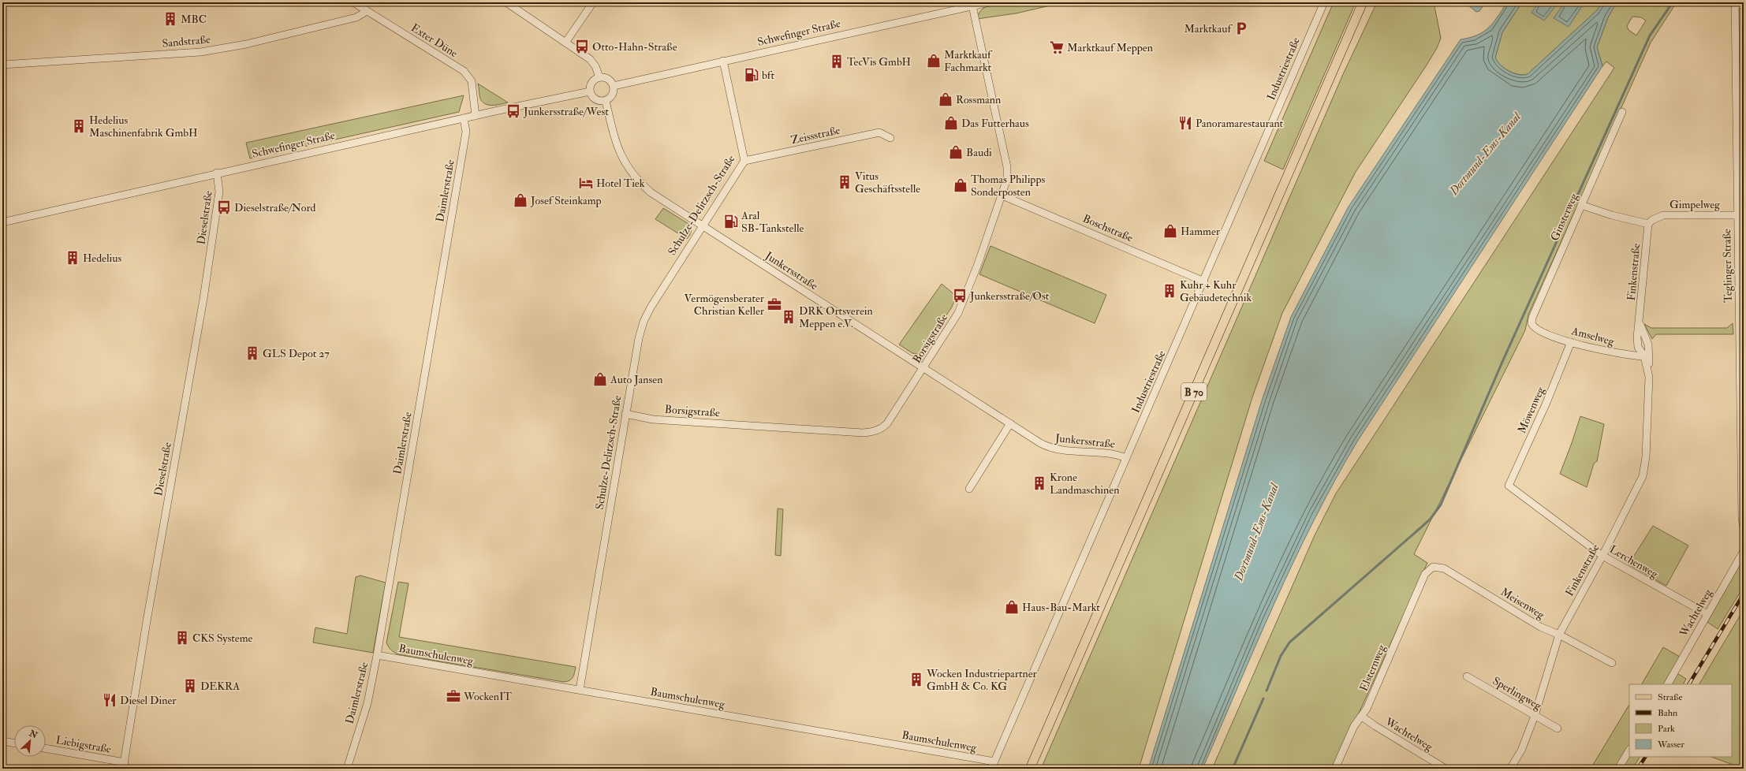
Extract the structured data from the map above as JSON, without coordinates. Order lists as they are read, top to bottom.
{
  "streets": {
    "main road": ["B 70"],
    "street": [
      "Schwefinger Straße",
      "Exter Düne",
      "Sandstraße",
      "Industriestraße",
      "Zeissstraße",
      "Daimlerstraße",
      "Gimpelweg",
      "Schulze-Delitzsch-Straße",
      "Ginsterweg",
      "Dieselstraße",
      "Boschstraße",
      "Teglinger Straße",
      "Junkersstraße",
      "Finkenstraße",
      "Amselweg",
      "Borsigstraße",
      "Möwenweg",
      "Lerchenweg",
      "Meisenweg",
      "Wachtelweg",
      "Baumschulenweg",
      "Elsternweg",
      "Sperlingweg",
      "Liebigstraße"
    ]
  },
  "crossings": [
    ["Schwefinger Straße", "Exter Düne"],
    ["Schwefinger Straße", "Daimlerstraße"],
    ["Schwefinger Straße", "Schulze-Delitzsch-Straße"],
    ["Schwefinger Straße", "Dieselstraße"],
    ["Schwefinger Straße", "Junkersstraße"],
    ["Schwefinger Straße", "Borsigstraße"],
    ["Exter Düne", "Sandstraße"],
    ["Industriestraße", "Boschstraße"],
    ["Industriestraße", "Junkersstraße"],
    ["Industriestraße", "Baumschulenweg"],
    ["Zeissstraße", "Schulze-Delitzsch-Straße"],
    ["Daimlerstraße", "Baumschulenweg"],
    ["Gimpelweg", "Teglinger Straße"],
    ["Gimpelweg", "Finkenstraße"],
    ["Schulze-Delitzsch-Straße", "Junkersstraße"],
    ["Schulze-Delitzsch-Straße", "Borsigstraße"],
    ["Schulze-Delitzsch-Straße", "Baumschulenweg"],
    ["Ginsterweg", "Amselweg"],
    ["Dieselstraße", "Liebigstraße"],
    ["Boschstraße", "Borsigstraße"],
    ["Junkersstraße", "Borsigstraße"],
    ["Finkenstraße", "Amselweg"],
    ["Finkenstraße", "Lerchenweg"],
    ["Finkenstraße", "Meisenweg"],
    ["Finkenstraße", "Sperlingweg"],
    ["Amselweg", "Möwenweg"],
    ["Möwenweg", "Lerchenweg"],
    ["Lerchenweg", "Wachtelweg"],
    ["Meisenweg", "Elsternweg"],
    ["Wachtelweg", "Elsternweg"]
  ],
  "water": ["Dortmund-Ems-Kanal"],
  "places": {
    "building": [
      "MBC",
      "TecVis GmbH",
      "Hedelius Maschinenfabrik GmbH",
      "Vitus Geschäftsstelle",
      "Hedelius",
      "Kuhr + Kuhr Gebäudetechnik",
      "DRK Ortsverein Meppen e.V.",
      "GLS Depot 27",
      "Krone Landmaschinen",
      "CKS Systeme",
      "Wocken Industriepartner GmbH & Co. KG",
      "DEKRA"
    ],
    "parking": ["Marktkauf"],
    "bus stop": [
      "Otto-Hahn-Straße",
      "Junkersstraße/West",
      "Dieselstraße/Nord",
      "Junkersstraße/Ost"
    ],
    "supermarket": ["Marktkauf Meppen"],
    "shop": [
      "Marktkauf Fachmarkt",
      "Rossmann",
      "Das Futterhaus",
      "Baudi",
      "Thomas Philipps Sonderposten",
      "Josef Steinkamp",
      "Hammer",
      "Auto Jansen",
      "Haus-Bau-Markt"
    ],
    "fuel station": ["bft", "Aral SB-Tankstelle"],
    "restaurant": ["Panoramarestaurant", "Diesel Diner"],
    "hotel": ["Hotel Tiek"],
    "office": ["Vermögensberater Christian Keller", "WockenIT"]
  },
  "legend": [
    "Straße",
    "Bahn",
    "Park",
    "Wasser"
  ],
  "north": "top right"
}
